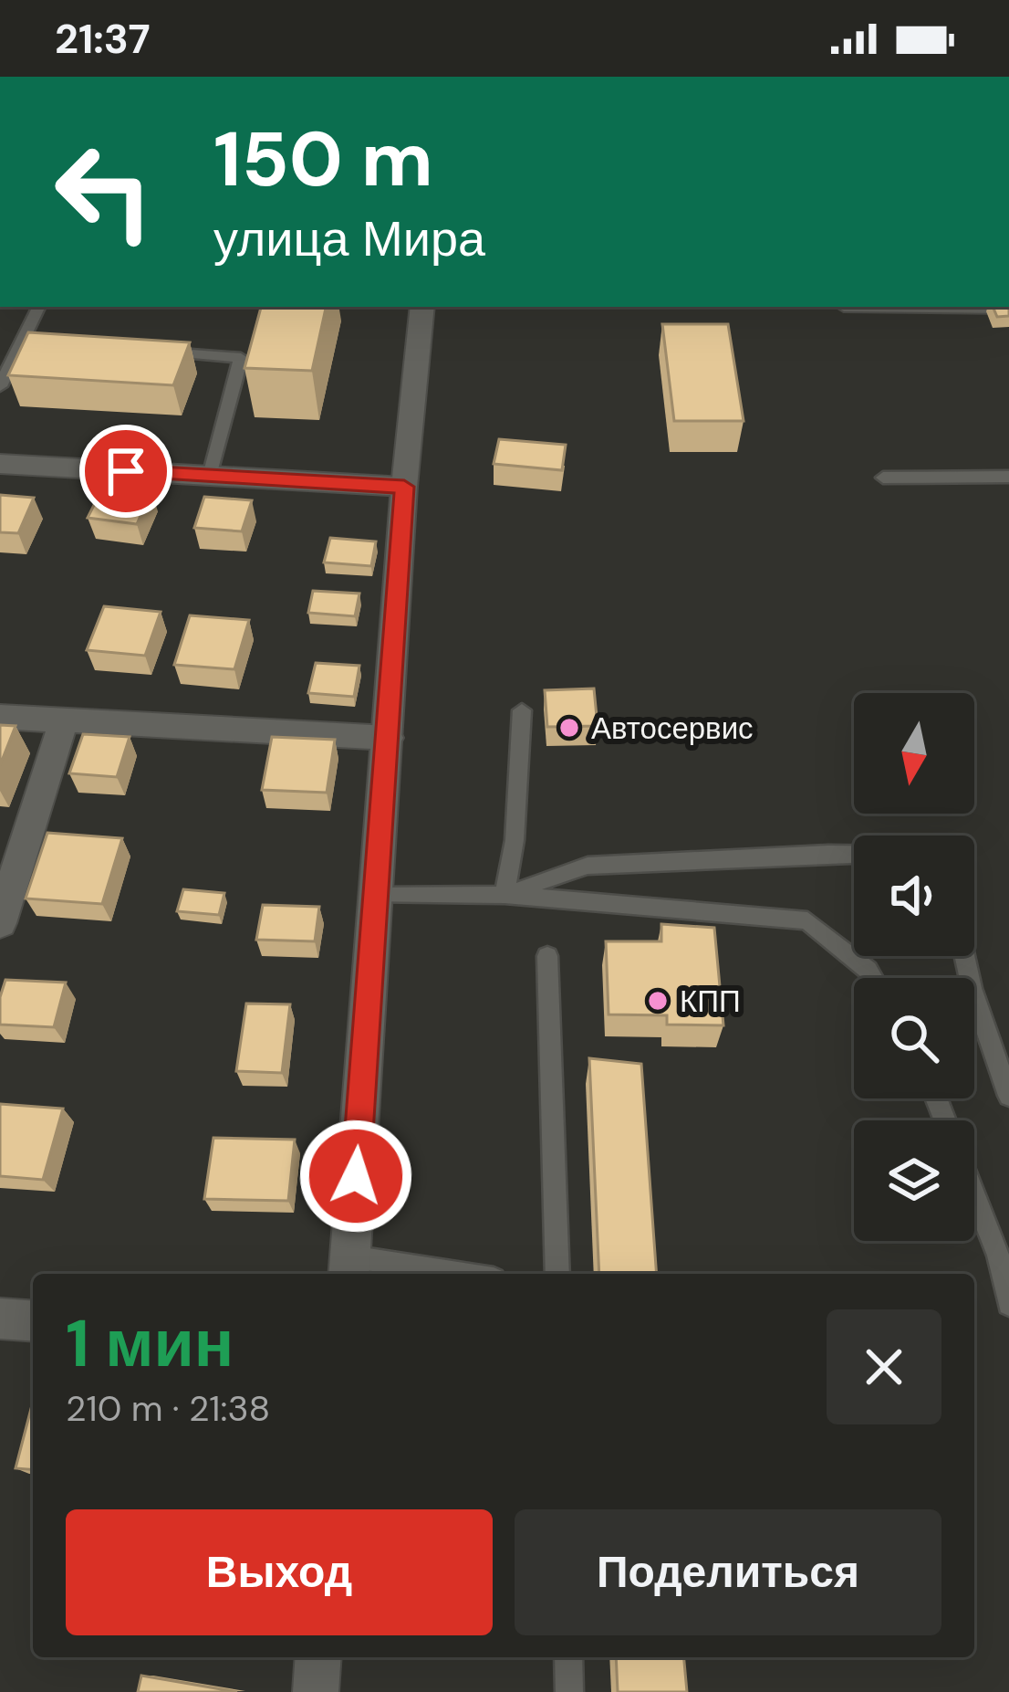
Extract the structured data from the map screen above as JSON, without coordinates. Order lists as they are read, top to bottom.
{
  "places": ["Автосервис", "КПП"],
  "north": "bottom",
  "page": {
    "status": "21:37",
    "turn": ["150 m", "улица Мира"],
    "heading": ["1 мин", "210 m · 21:38"],
    "buttons": ["Выход", "Поделиться"]
  }
}
